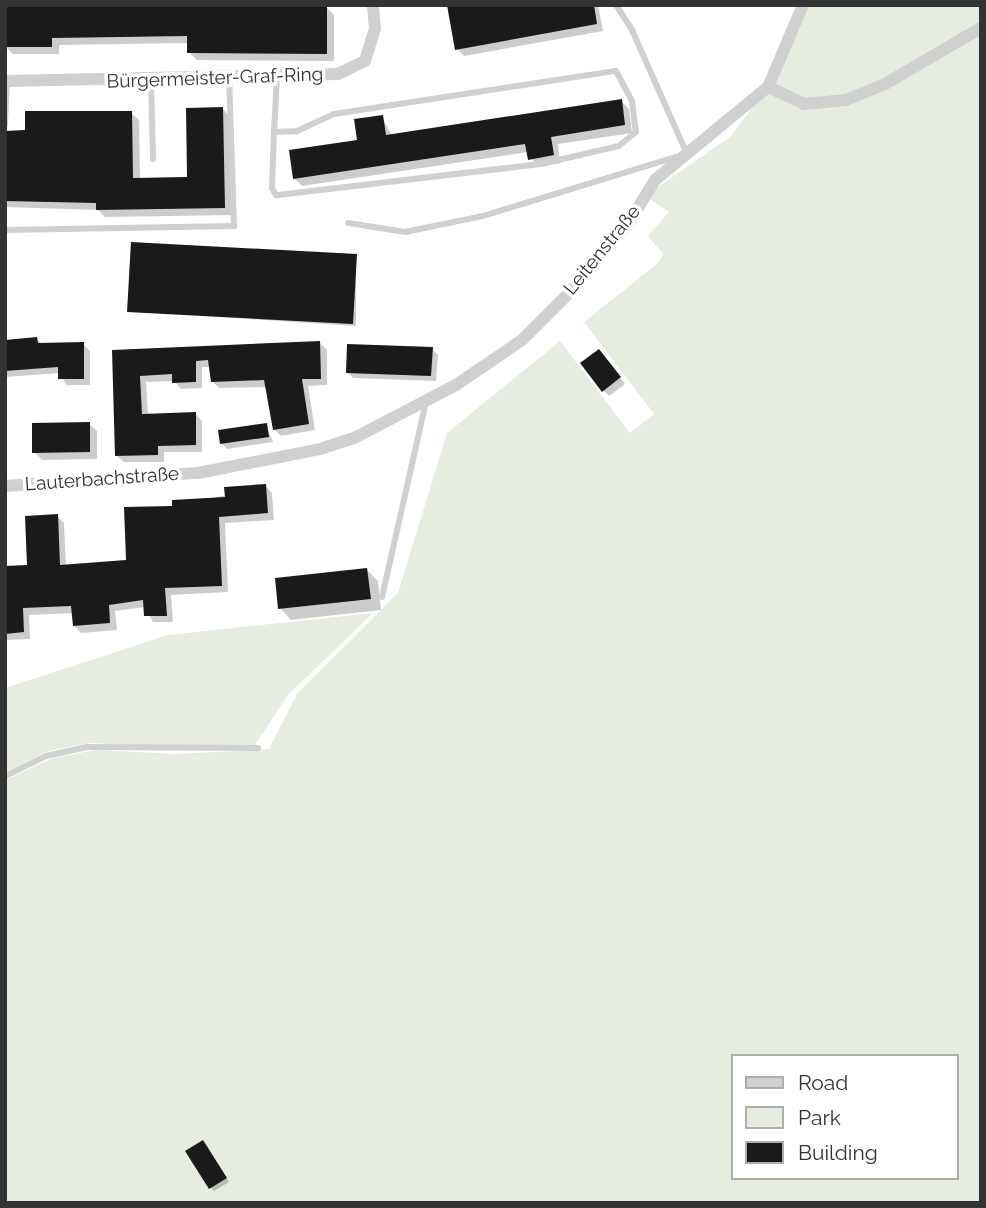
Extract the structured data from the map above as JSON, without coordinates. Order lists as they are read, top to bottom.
{
  "streets": {
    "street": ["Bürgermeister-Graf-Ring", "Leitenstraße", "Lauterbachstraße"]
  },
  "crossings": [
    ["Leitenstraße", "Lauterbachstraße"]
  ],
  "legend": ["Road", "Park", "Building"]
}
